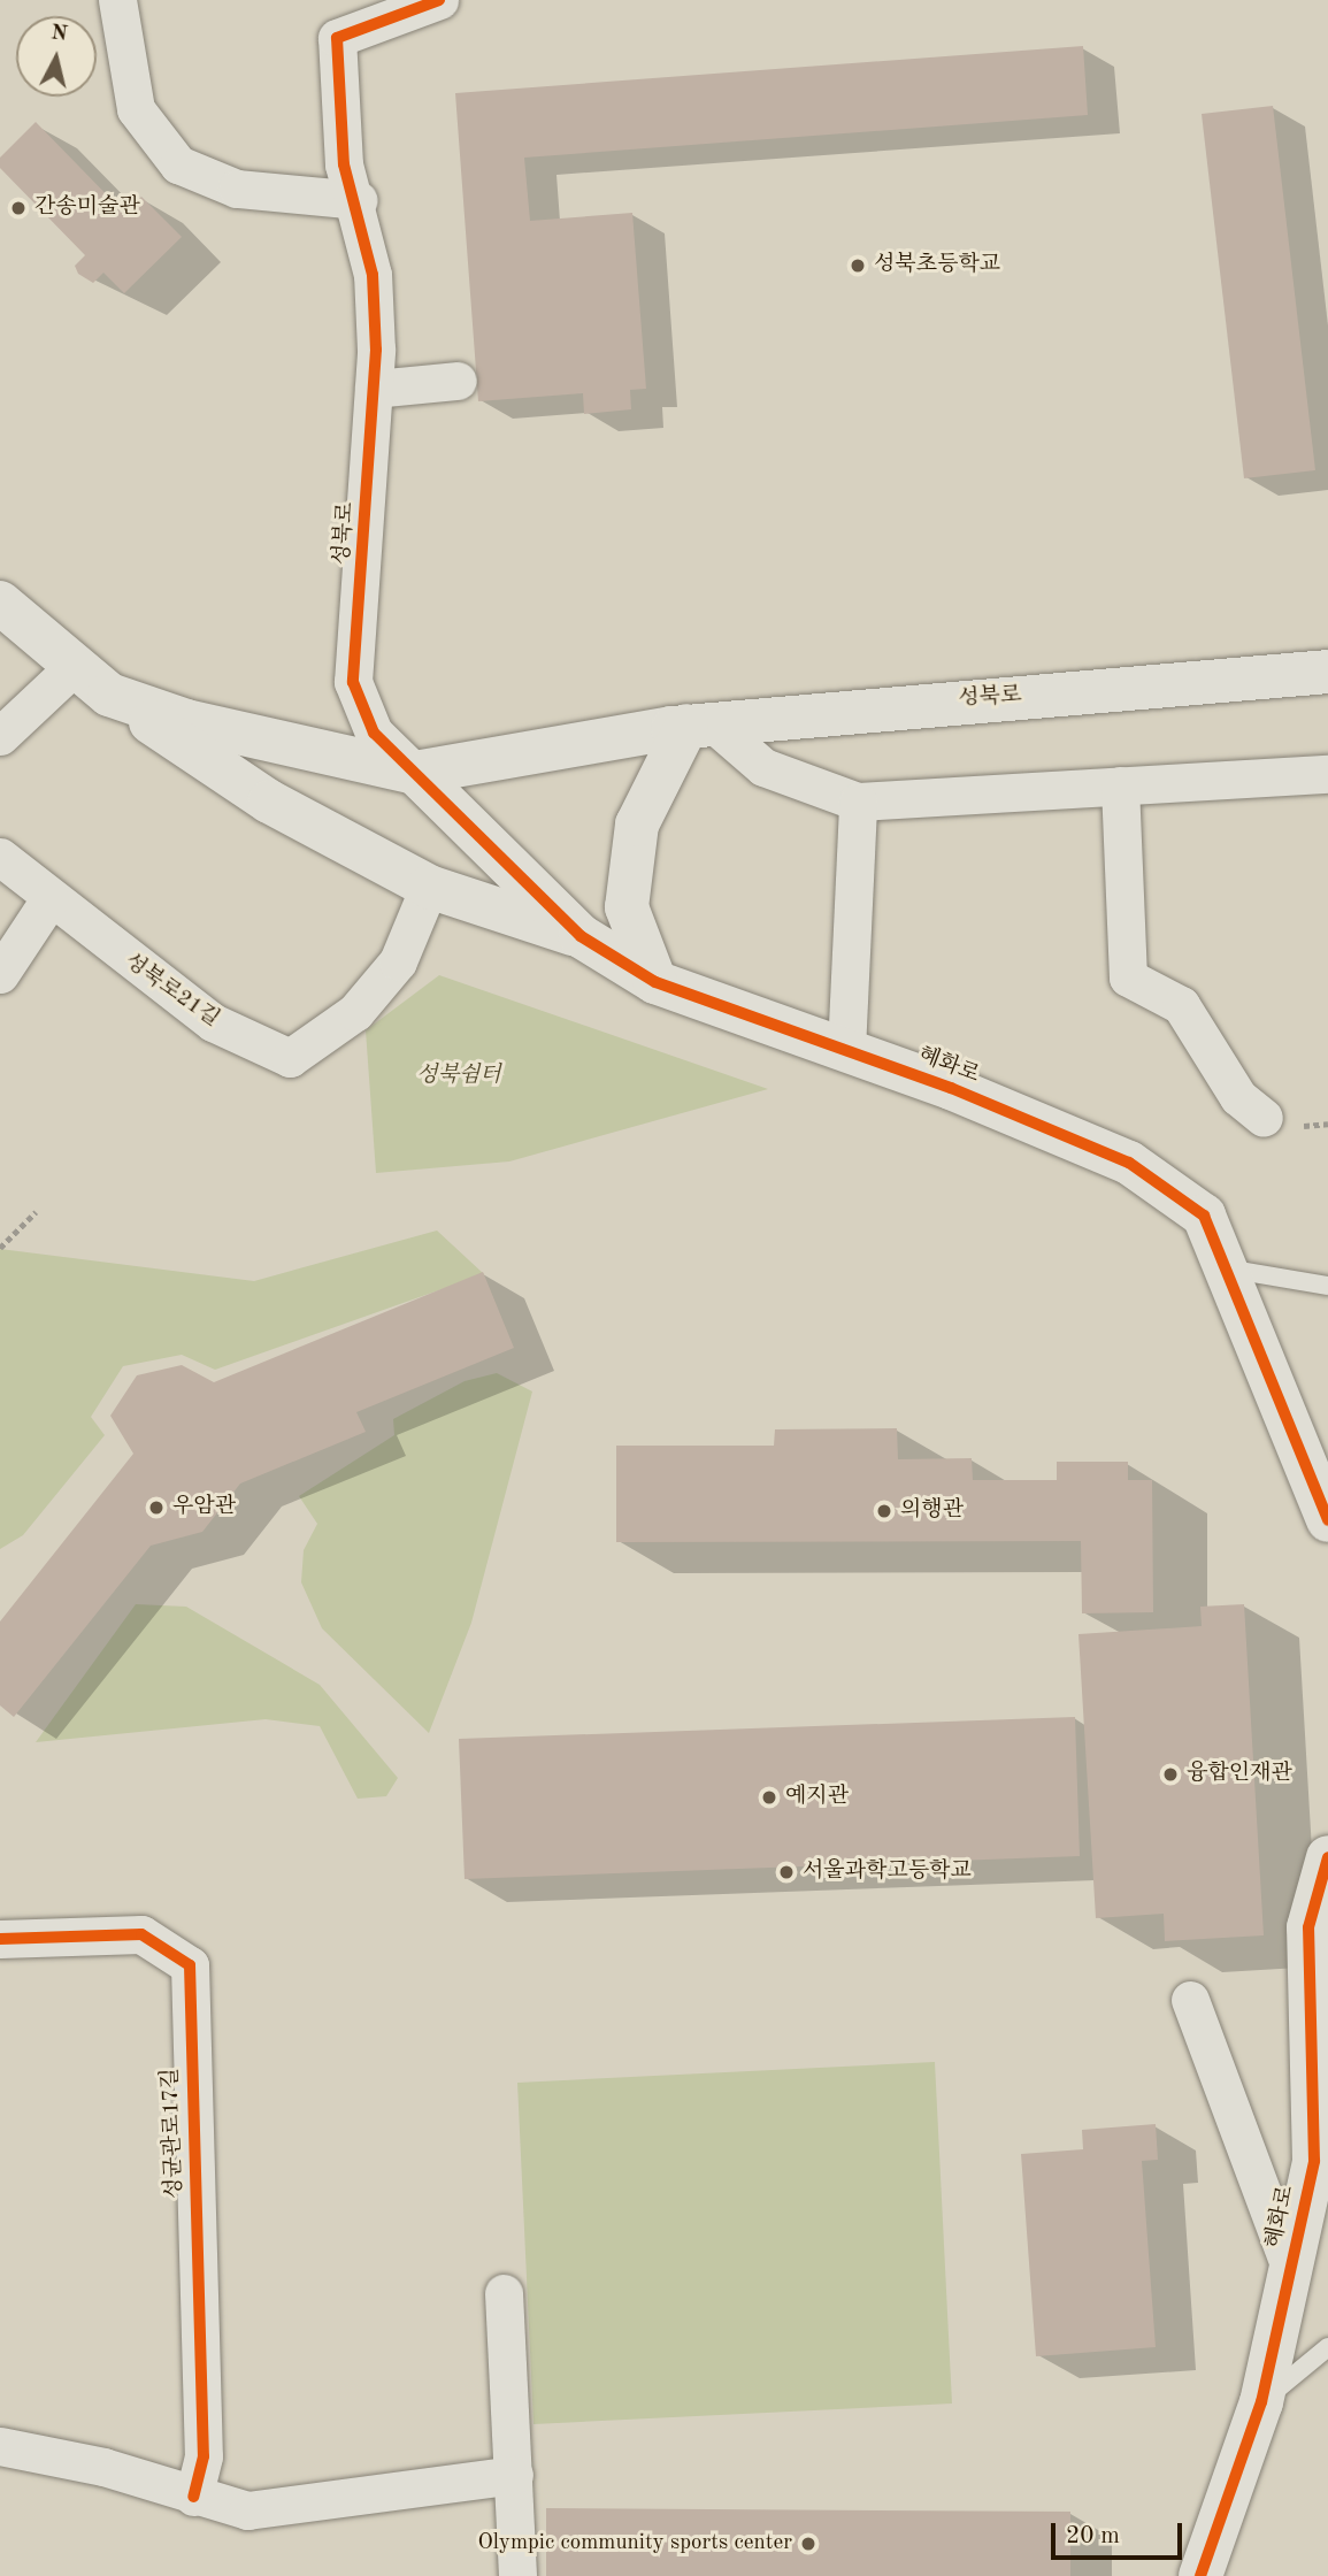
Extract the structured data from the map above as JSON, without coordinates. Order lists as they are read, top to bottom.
{
  "streets": {
    "street": [
      "성북로",
      "성북로21길",
      "혜화로",
      "성균관로17길"
    ]
  },
  "crossings": [
    ["성북로", "혜화로"]
  ],
  "parks": ["성북쉼터"],
  "places": [
    "간송미술관",
    "성북초등학교",
    "우암관",
    "의행관",
    "융합인재관",
    "예지관",
    "서울과학고등학교",
    "Olympic community sports center"
  ],
  "scale_bar": "20 m",
  "north": "top"
}
